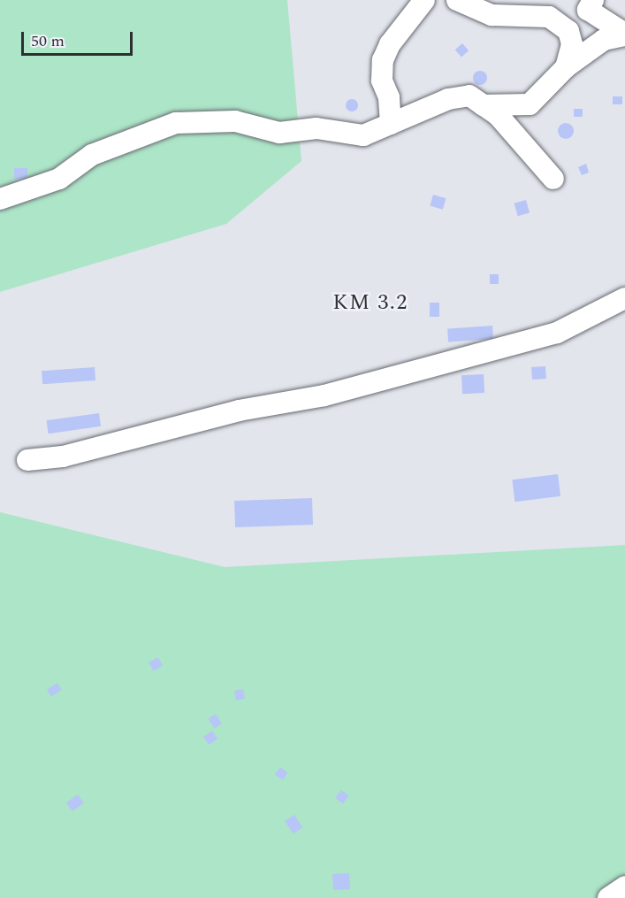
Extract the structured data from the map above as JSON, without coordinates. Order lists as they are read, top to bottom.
{
  "districts": ["KM 3.2"],
  "scale_bar": "50 m"
}
